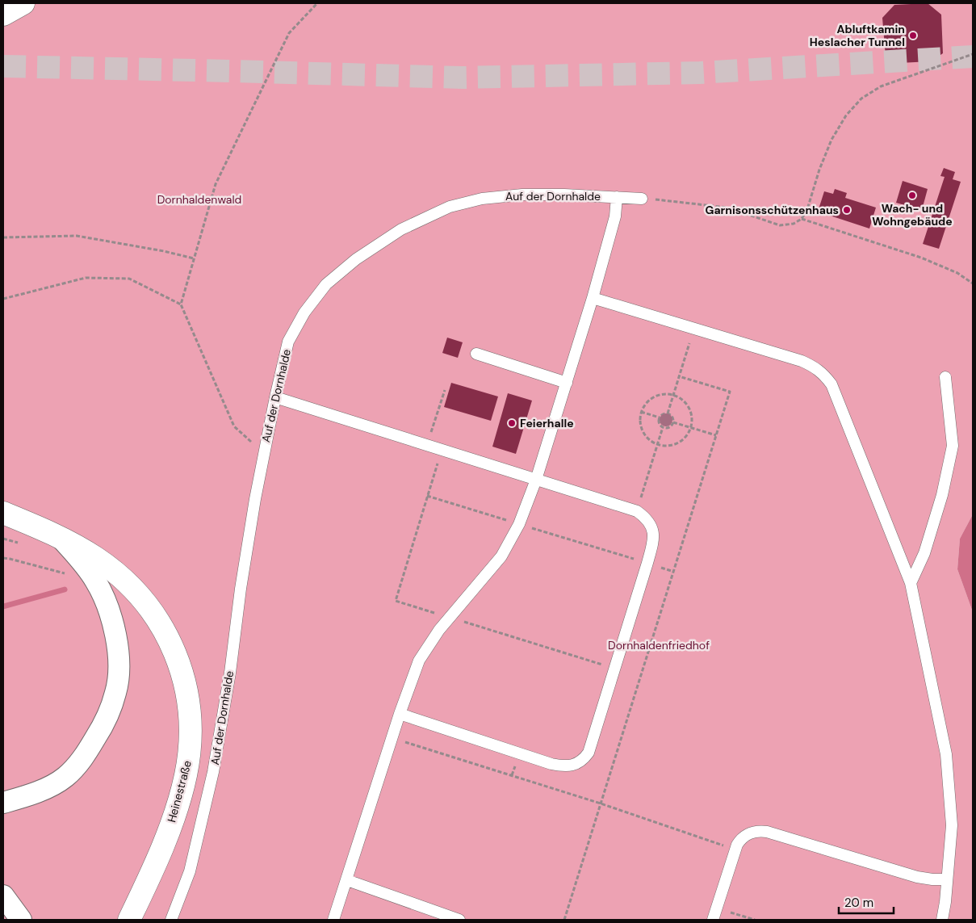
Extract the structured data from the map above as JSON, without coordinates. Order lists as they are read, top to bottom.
{
  "streets": {
    "main road": ["Heinestraße"],
    "lane": ["Auf der Dornhalde"]
  },
  "parks": ["Dornhaldenwald", "Dornhaldenfriedhof"],
  "places": [
    "Abluftkamin Heslacher Tunnel",
    "Wach- und Wohngebäude",
    "Garnisonsschützenhaus",
    "Feierhalle"
  ],
  "scale_bar": "20 m"
}
